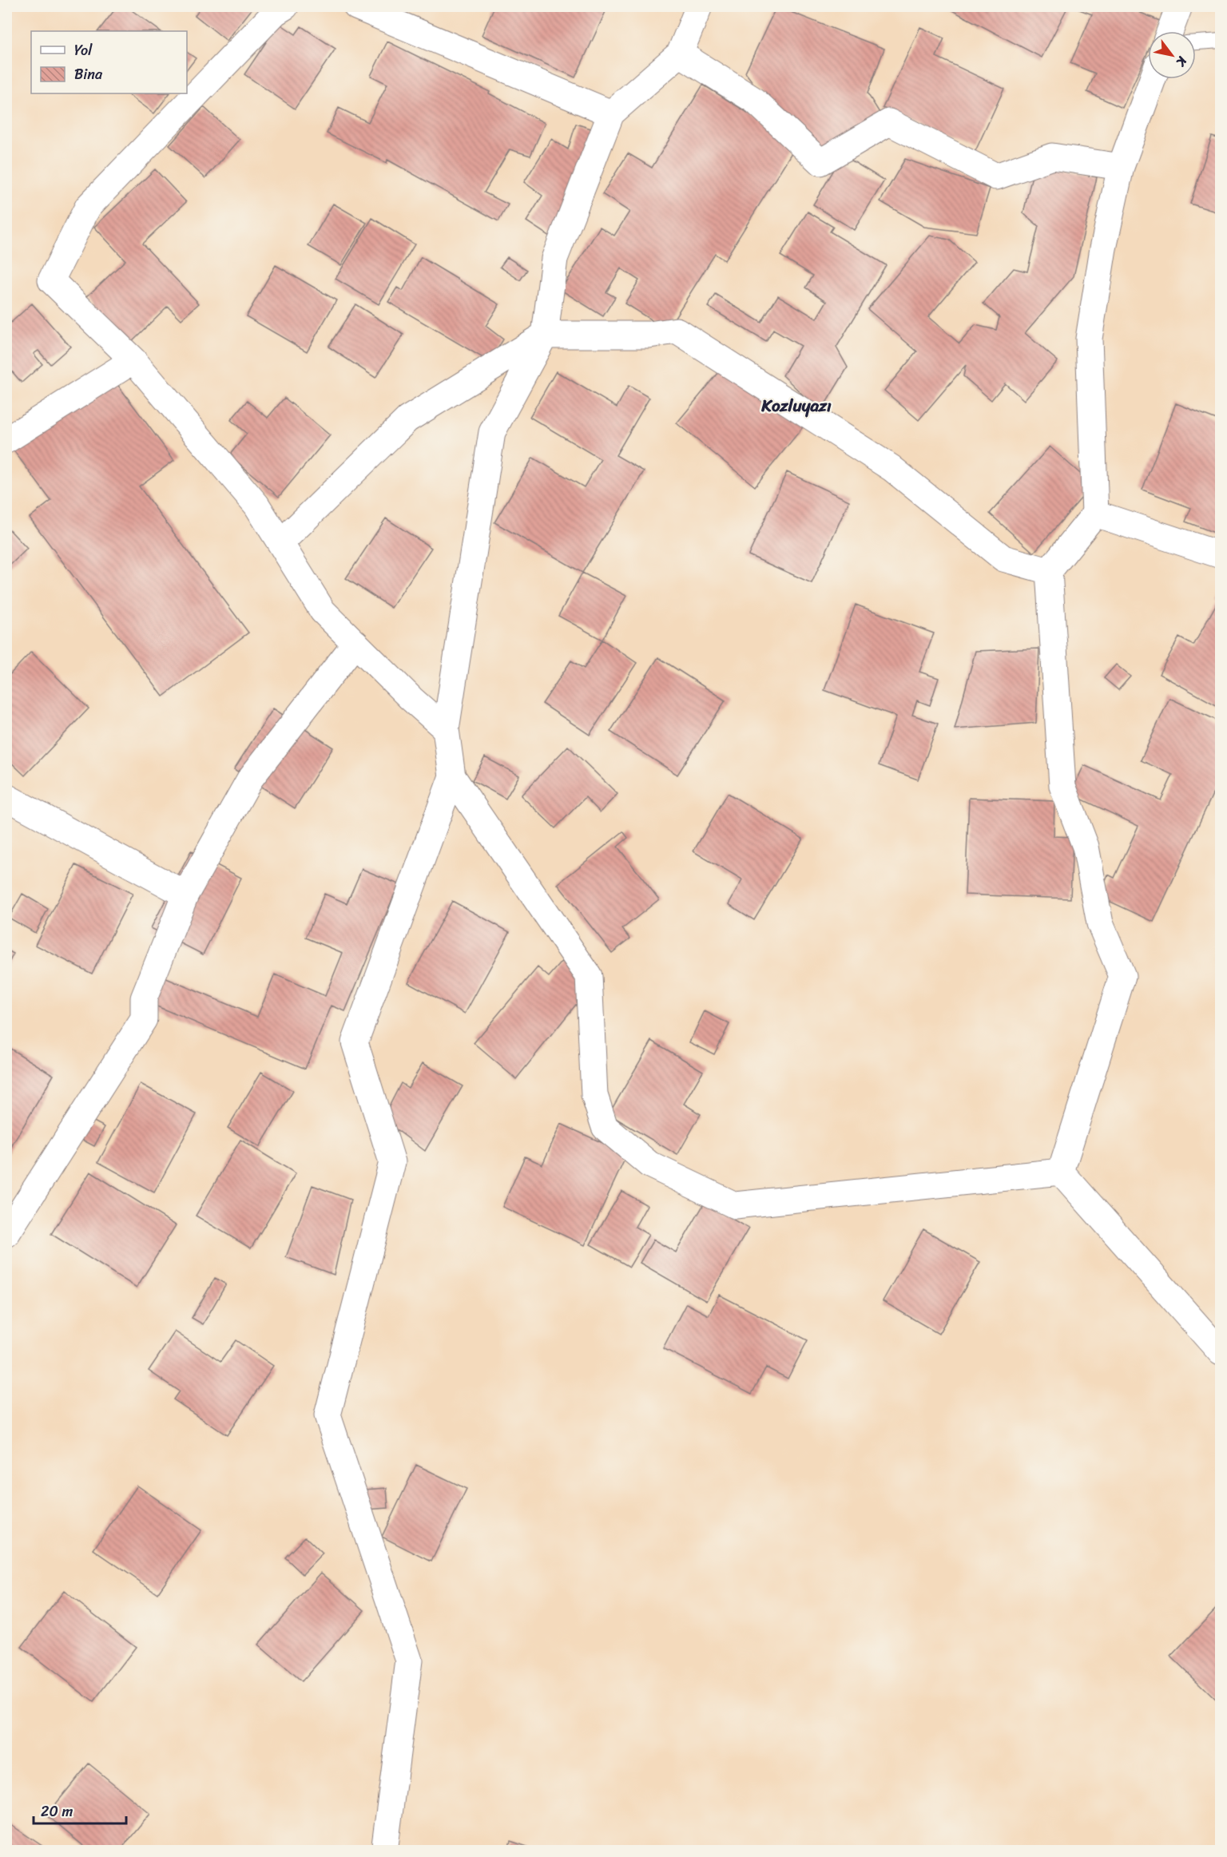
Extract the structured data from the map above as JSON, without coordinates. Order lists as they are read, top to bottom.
{
  "districts": ["Kozluyazı"],
  "legend": ["Yol", "Bina"],
  "scale_bar": "20 m",
  "north": "bottom right"
}
